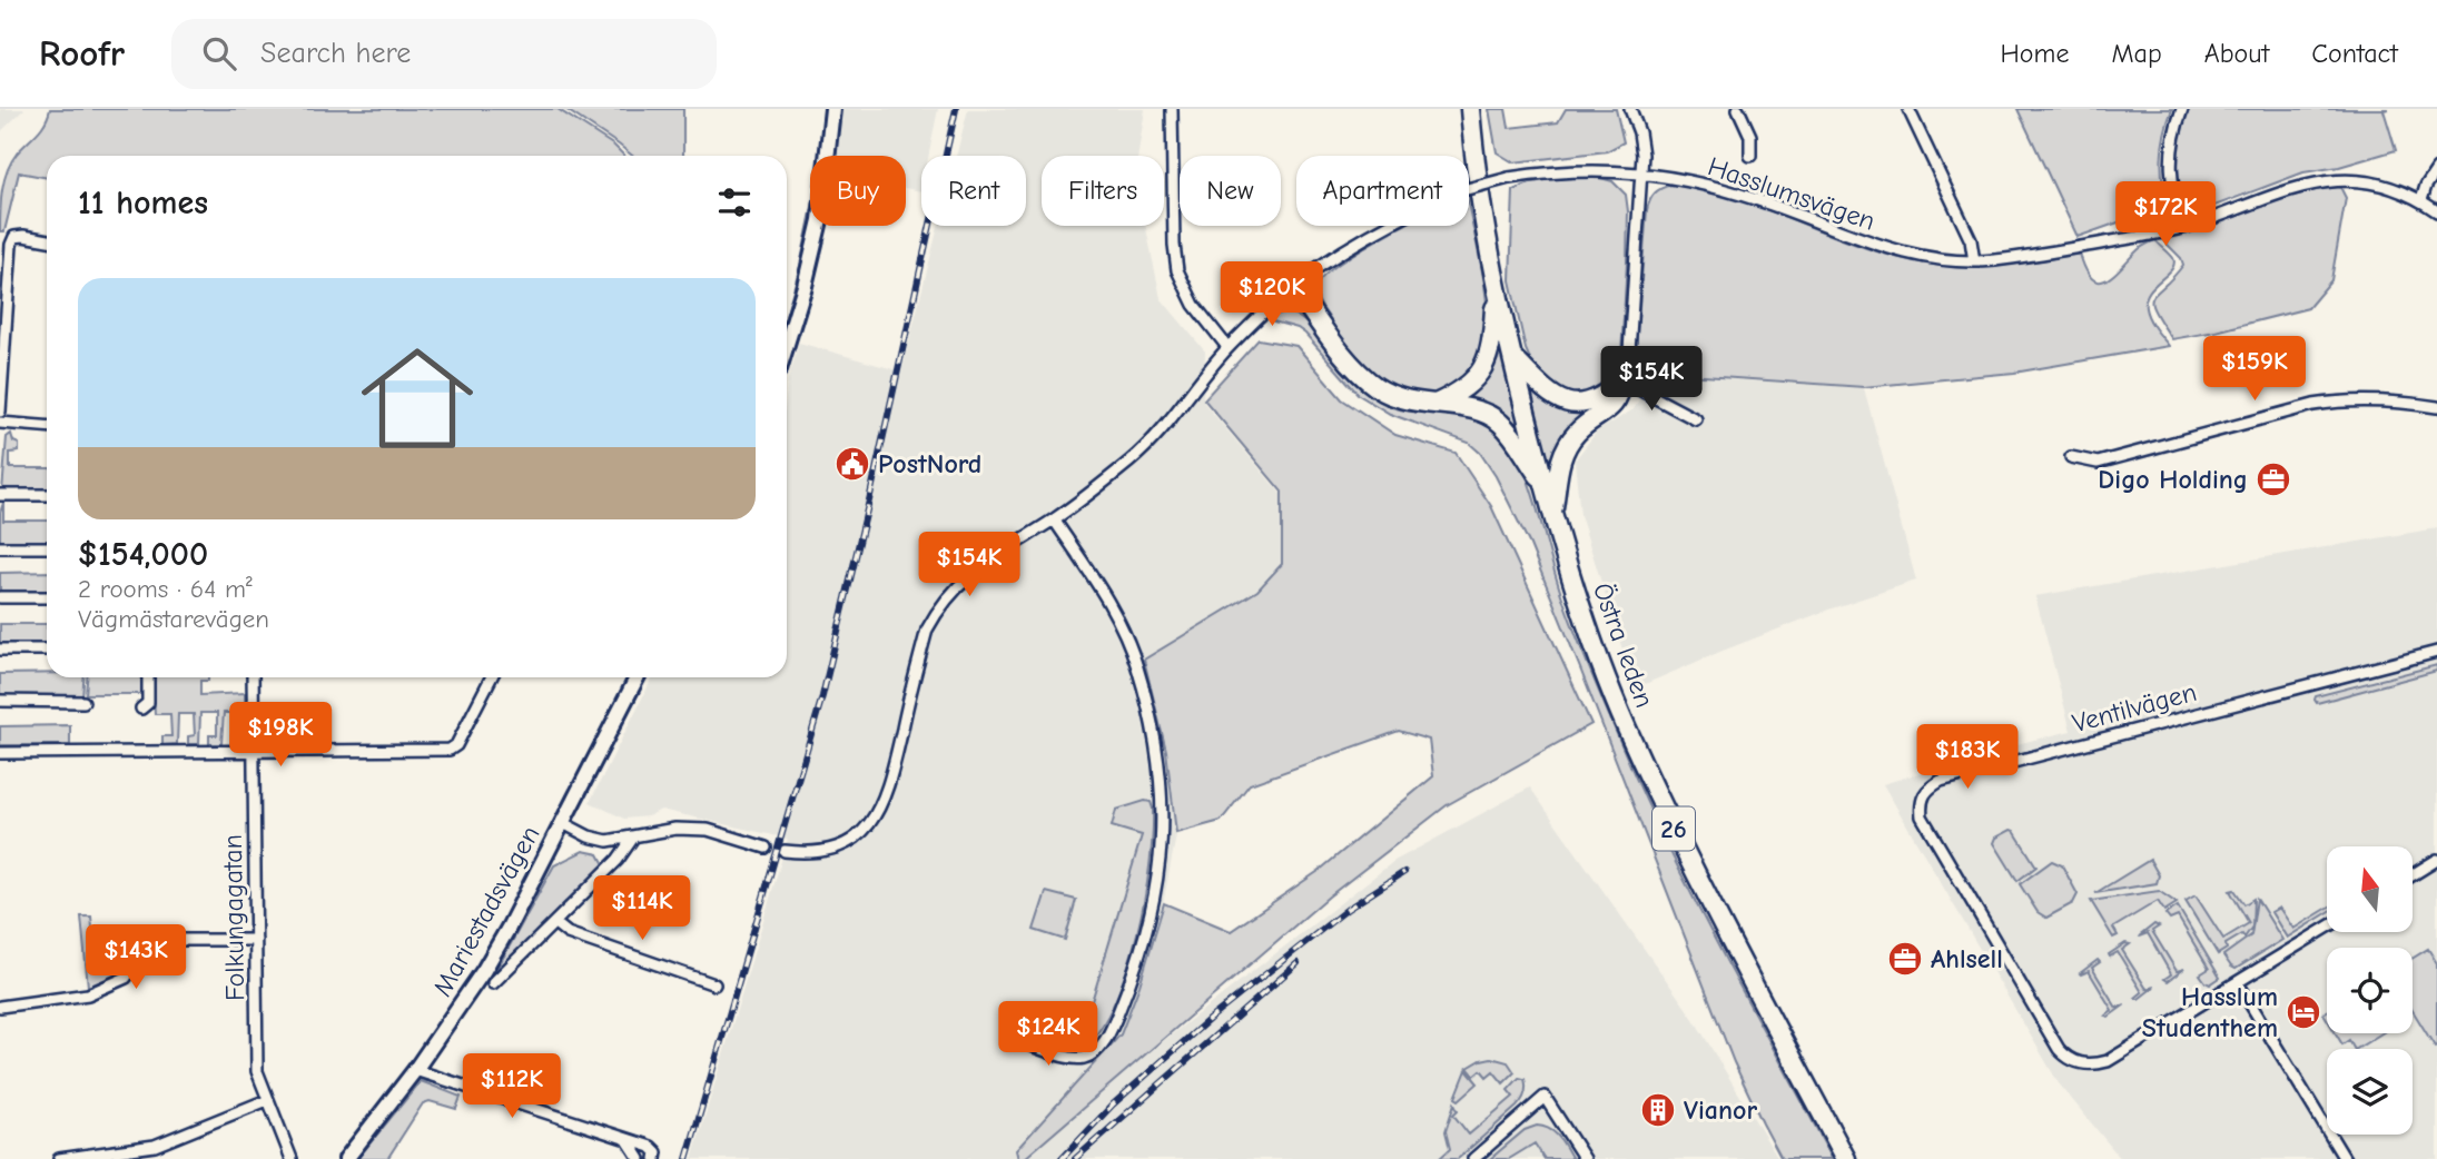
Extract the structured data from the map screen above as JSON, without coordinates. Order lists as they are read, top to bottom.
{
  "streets": {
    "highway": ["Östra leden", "26"],
    "street": [
      "Hasslumsvägen",
      "Ventilvägen",
      "Mariestadsvägen",
      "Folkungagatan"
    ]
  },
  "places": {
    "public building": ["PostNord"],
    "office": ["Digo Holding", "Ahlsell"],
    "hotel": ["Hasslum Studenthem"],
    "building": ["Vianor"]
  },
  "north": "top",
  "page": {
    "header": "Roofr",
    "search": "Search here",
    "nav": [
      "Home",
      "Map",
      "About",
      "Contact"
    ],
    "chip": [
      "Buy",
      "Rent",
      "Filters",
      "New",
      "Apartment"
    ],
    "heading": "11 homes",
    "price": [
      "$172K",
      "$120K",
      "$159K",
      "$154K",
      "$154K",
      "$198K",
      "$183K",
      "$114K",
      "$143K",
      "$124K",
      "$112K"
    ],
    "list": [
      {
        "name": "$154,000",
        "note": "2 rooms · 64 m² · Vägmästarevägen"
      }
    ]
  }
}
